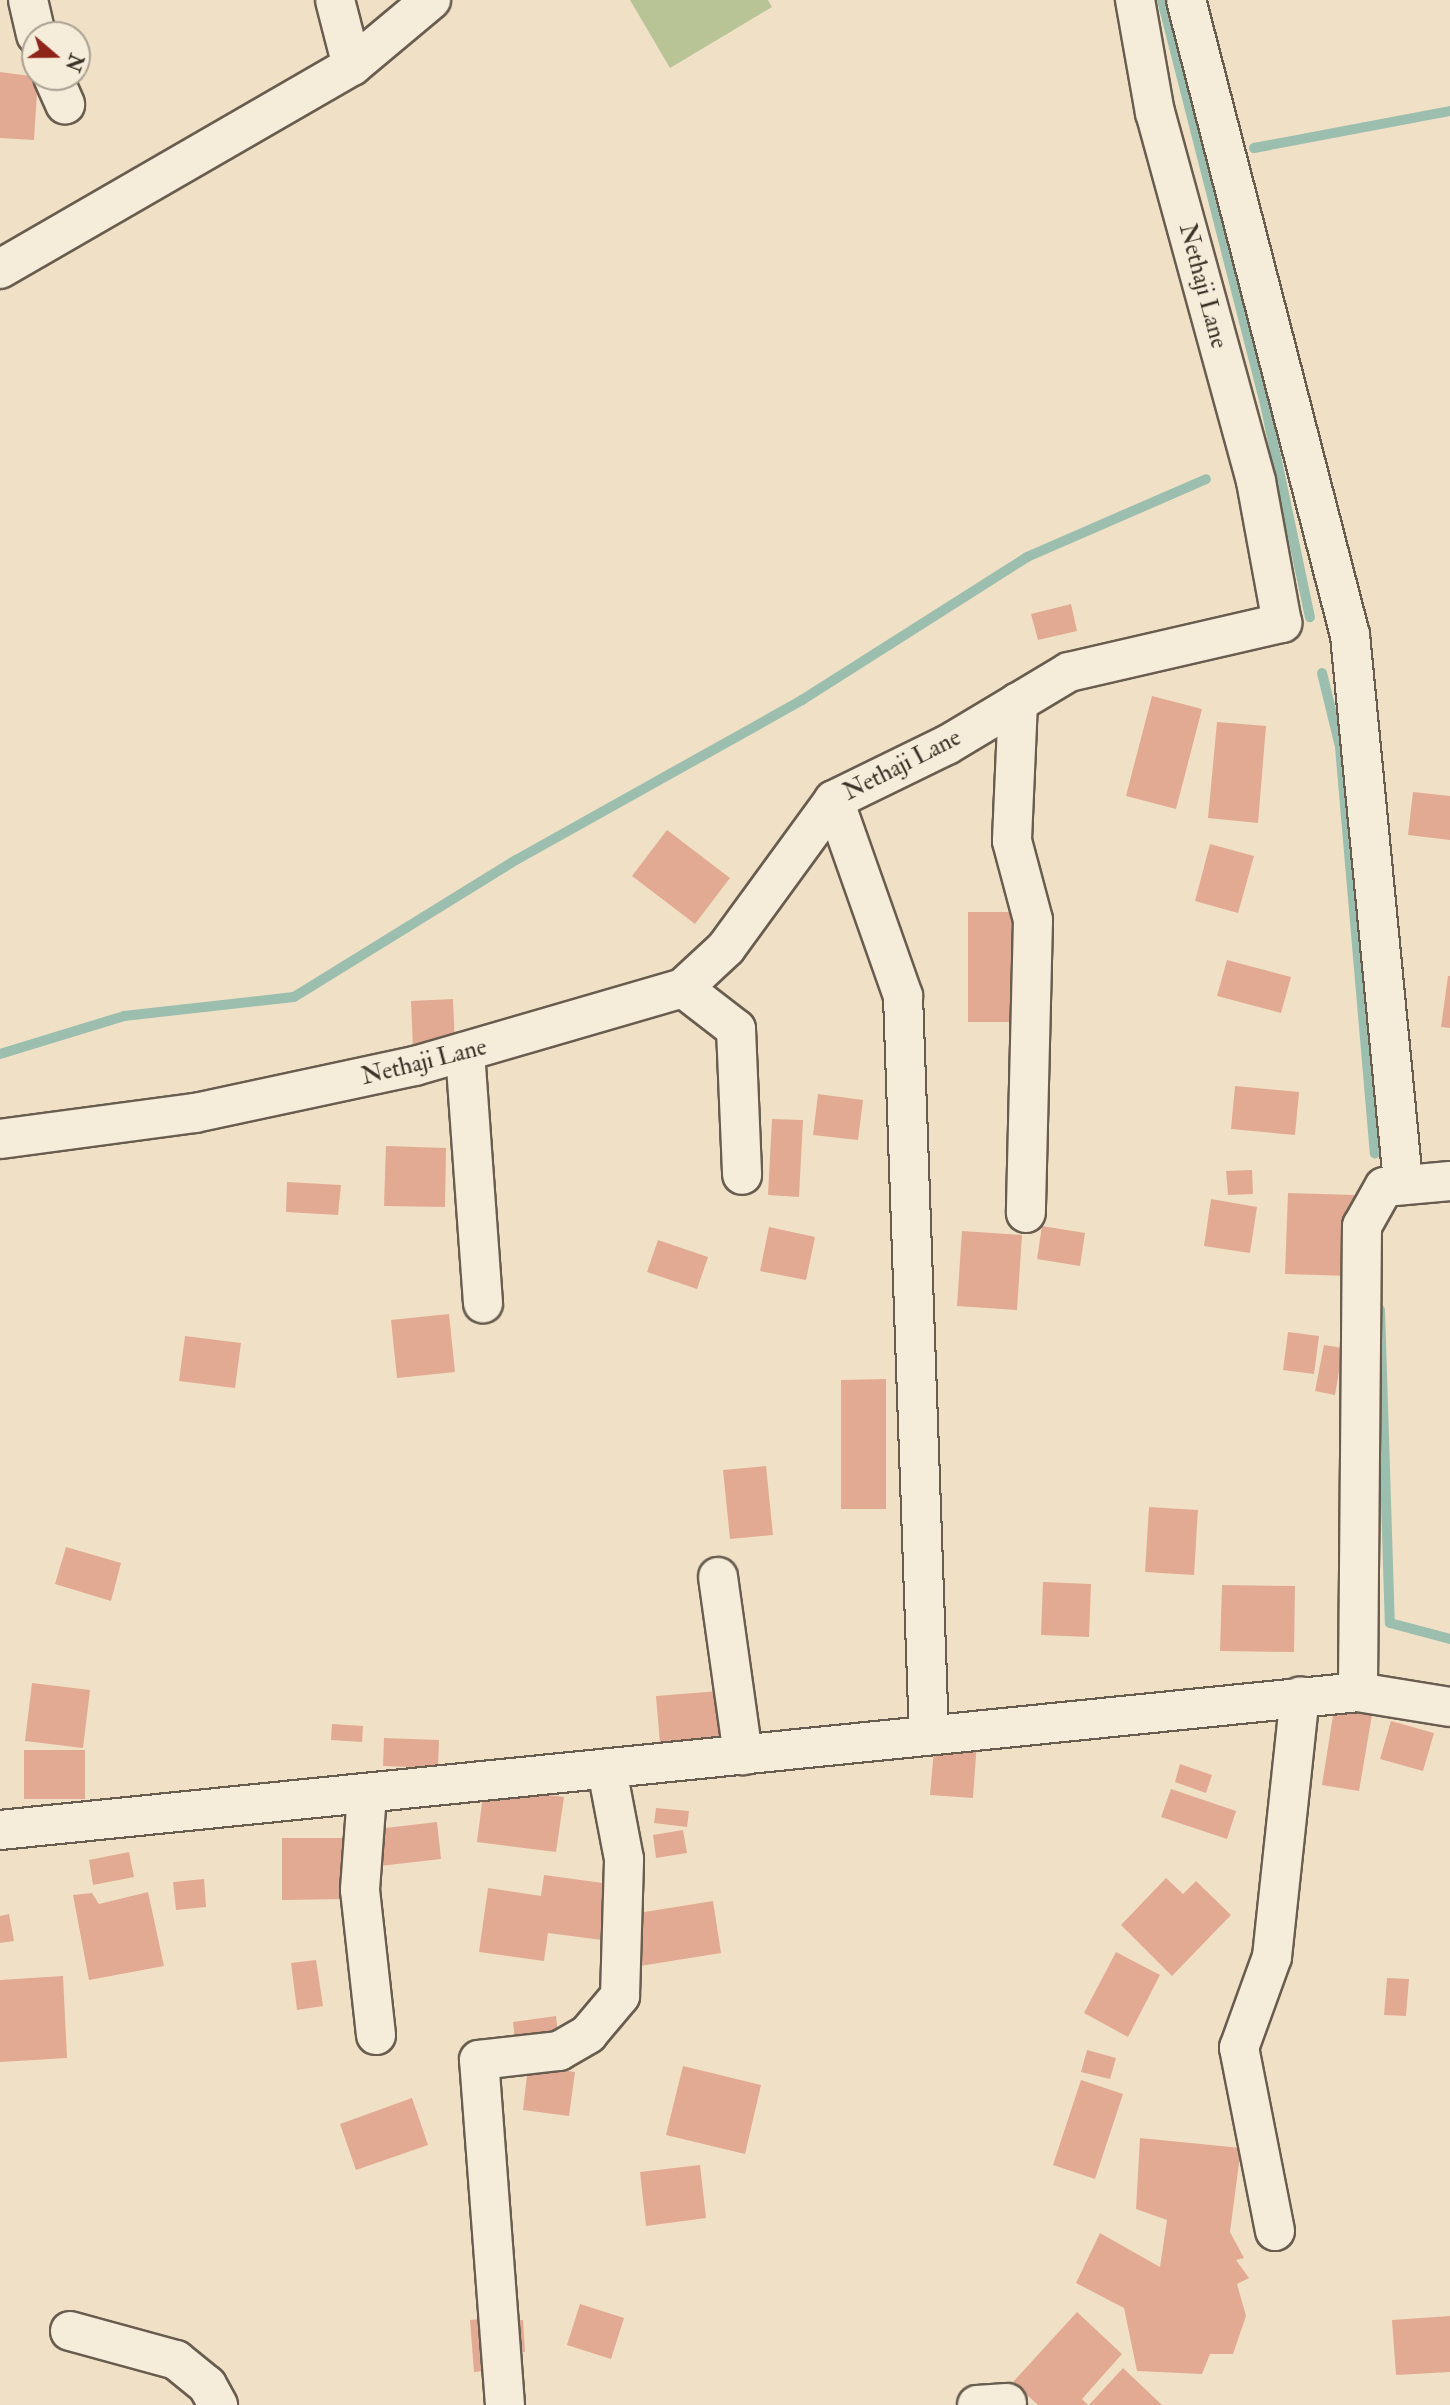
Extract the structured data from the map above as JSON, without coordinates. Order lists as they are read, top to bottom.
{
  "streets": {
    "street": ["Nethaji Lane"]
  },
  "north": "right"
}
